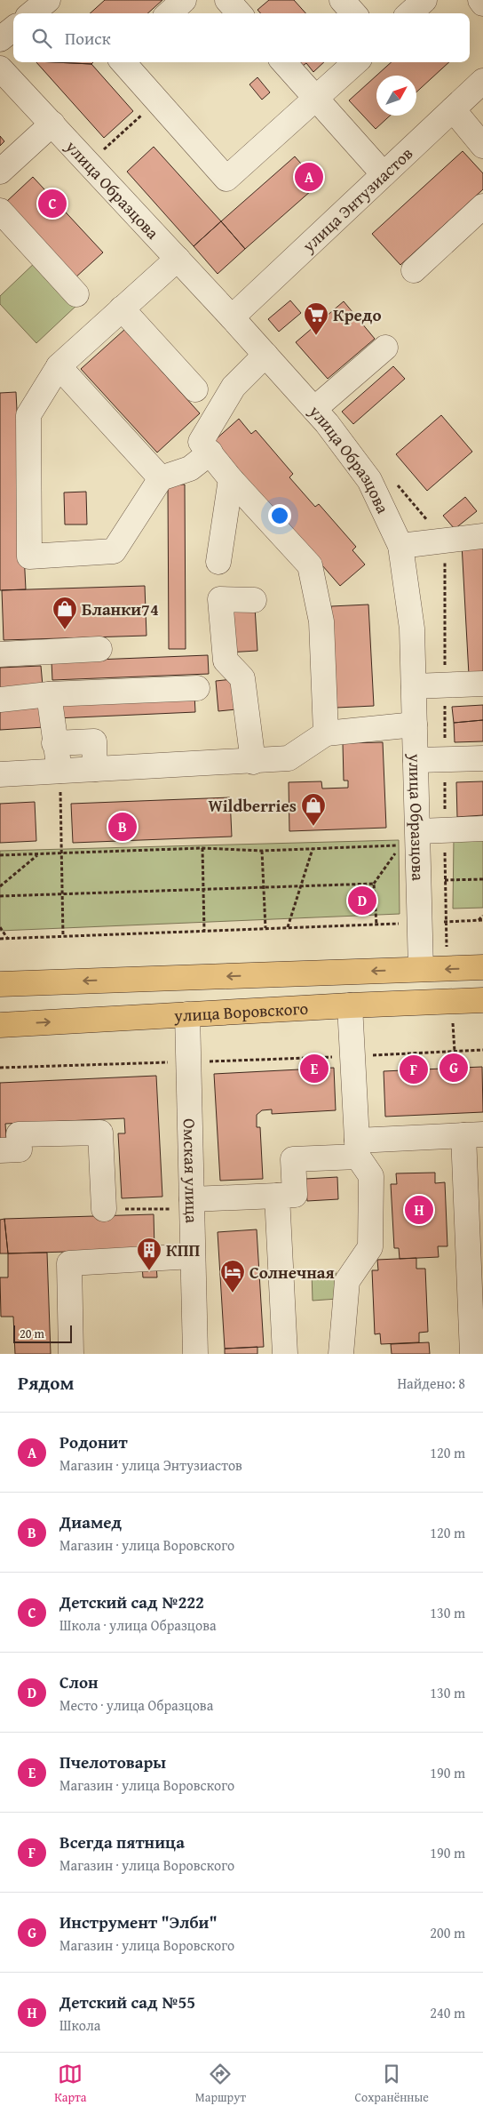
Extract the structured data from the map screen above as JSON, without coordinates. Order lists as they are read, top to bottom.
{
  "streets": {
    "main road": ["улица Воровского"],
    "street": ["улица Образцова", "улица Энтузиастов", "Омская улица"]
  },
  "crossings": [
    ["улица Образцова", "улица Энтузиастов"],
    ["улица Образцова", "улица Воровского"],
    ["улица Воровского", "Омская улица"]
  ],
  "places": {
    "supermarket": ["Кредо"],
    "shop": ["Бланки74", "Wildberries"],
    "building": ["КПП"],
    "hotel": ["Солнечная"]
  },
  "scale_bar": "20 m",
  "north": "top right",
  "page": {
    "search": "Поиск",
    "pins": [
      "A",
      "C",
      "B",
      "D",
      "G",
      "E",
      "F",
      "H"
    ],
    "scale": "20 m",
    "heading": ["Рядом", "Найдено: 8"],
    "list": [
      {
        "mark": "A",
        "name": "Родонит",
        "note": "Магазин · улица Энтузиастов",
        "value": "120 m"
      },
      {
        "mark": "B",
        "name": "Диамед",
        "note": "Магазин · улица Воровского",
        "value": "120 m"
      },
      {
        "mark": "C",
        "name": "Детский сад №222",
        "note": "Школа · улица Образцова",
        "value": "130 m"
      },
      {
        "mark": "D",
        "name": "Слон",
        "note": "Место · улица Образцова",
        "value": "130 m"
      },
      {
        "mark": "E",
        "name": "Пчелотовары",
        "note": "Магазин · улица Воровского",
        "value": "190 m"
      },
      {
        "mark": "F",
        "name": "Всегда пятница",
        "note": "Магазин · улица Воровского",
        "value": "190 m"
      },
      {
        "mark": "G",
        "name": "Инструмент \"Элби\"",
        "note": "Магазин · улица Воровского",
        "value": "200 m"
      },
      {
        "mark": "H",
        "name": "Детский сад №55",
        "note": "Школа",
        "value": "240 m"
      }
    ],
    "nav": ["Карта", "Маршрут", "Сохранённые"]
  }
}
